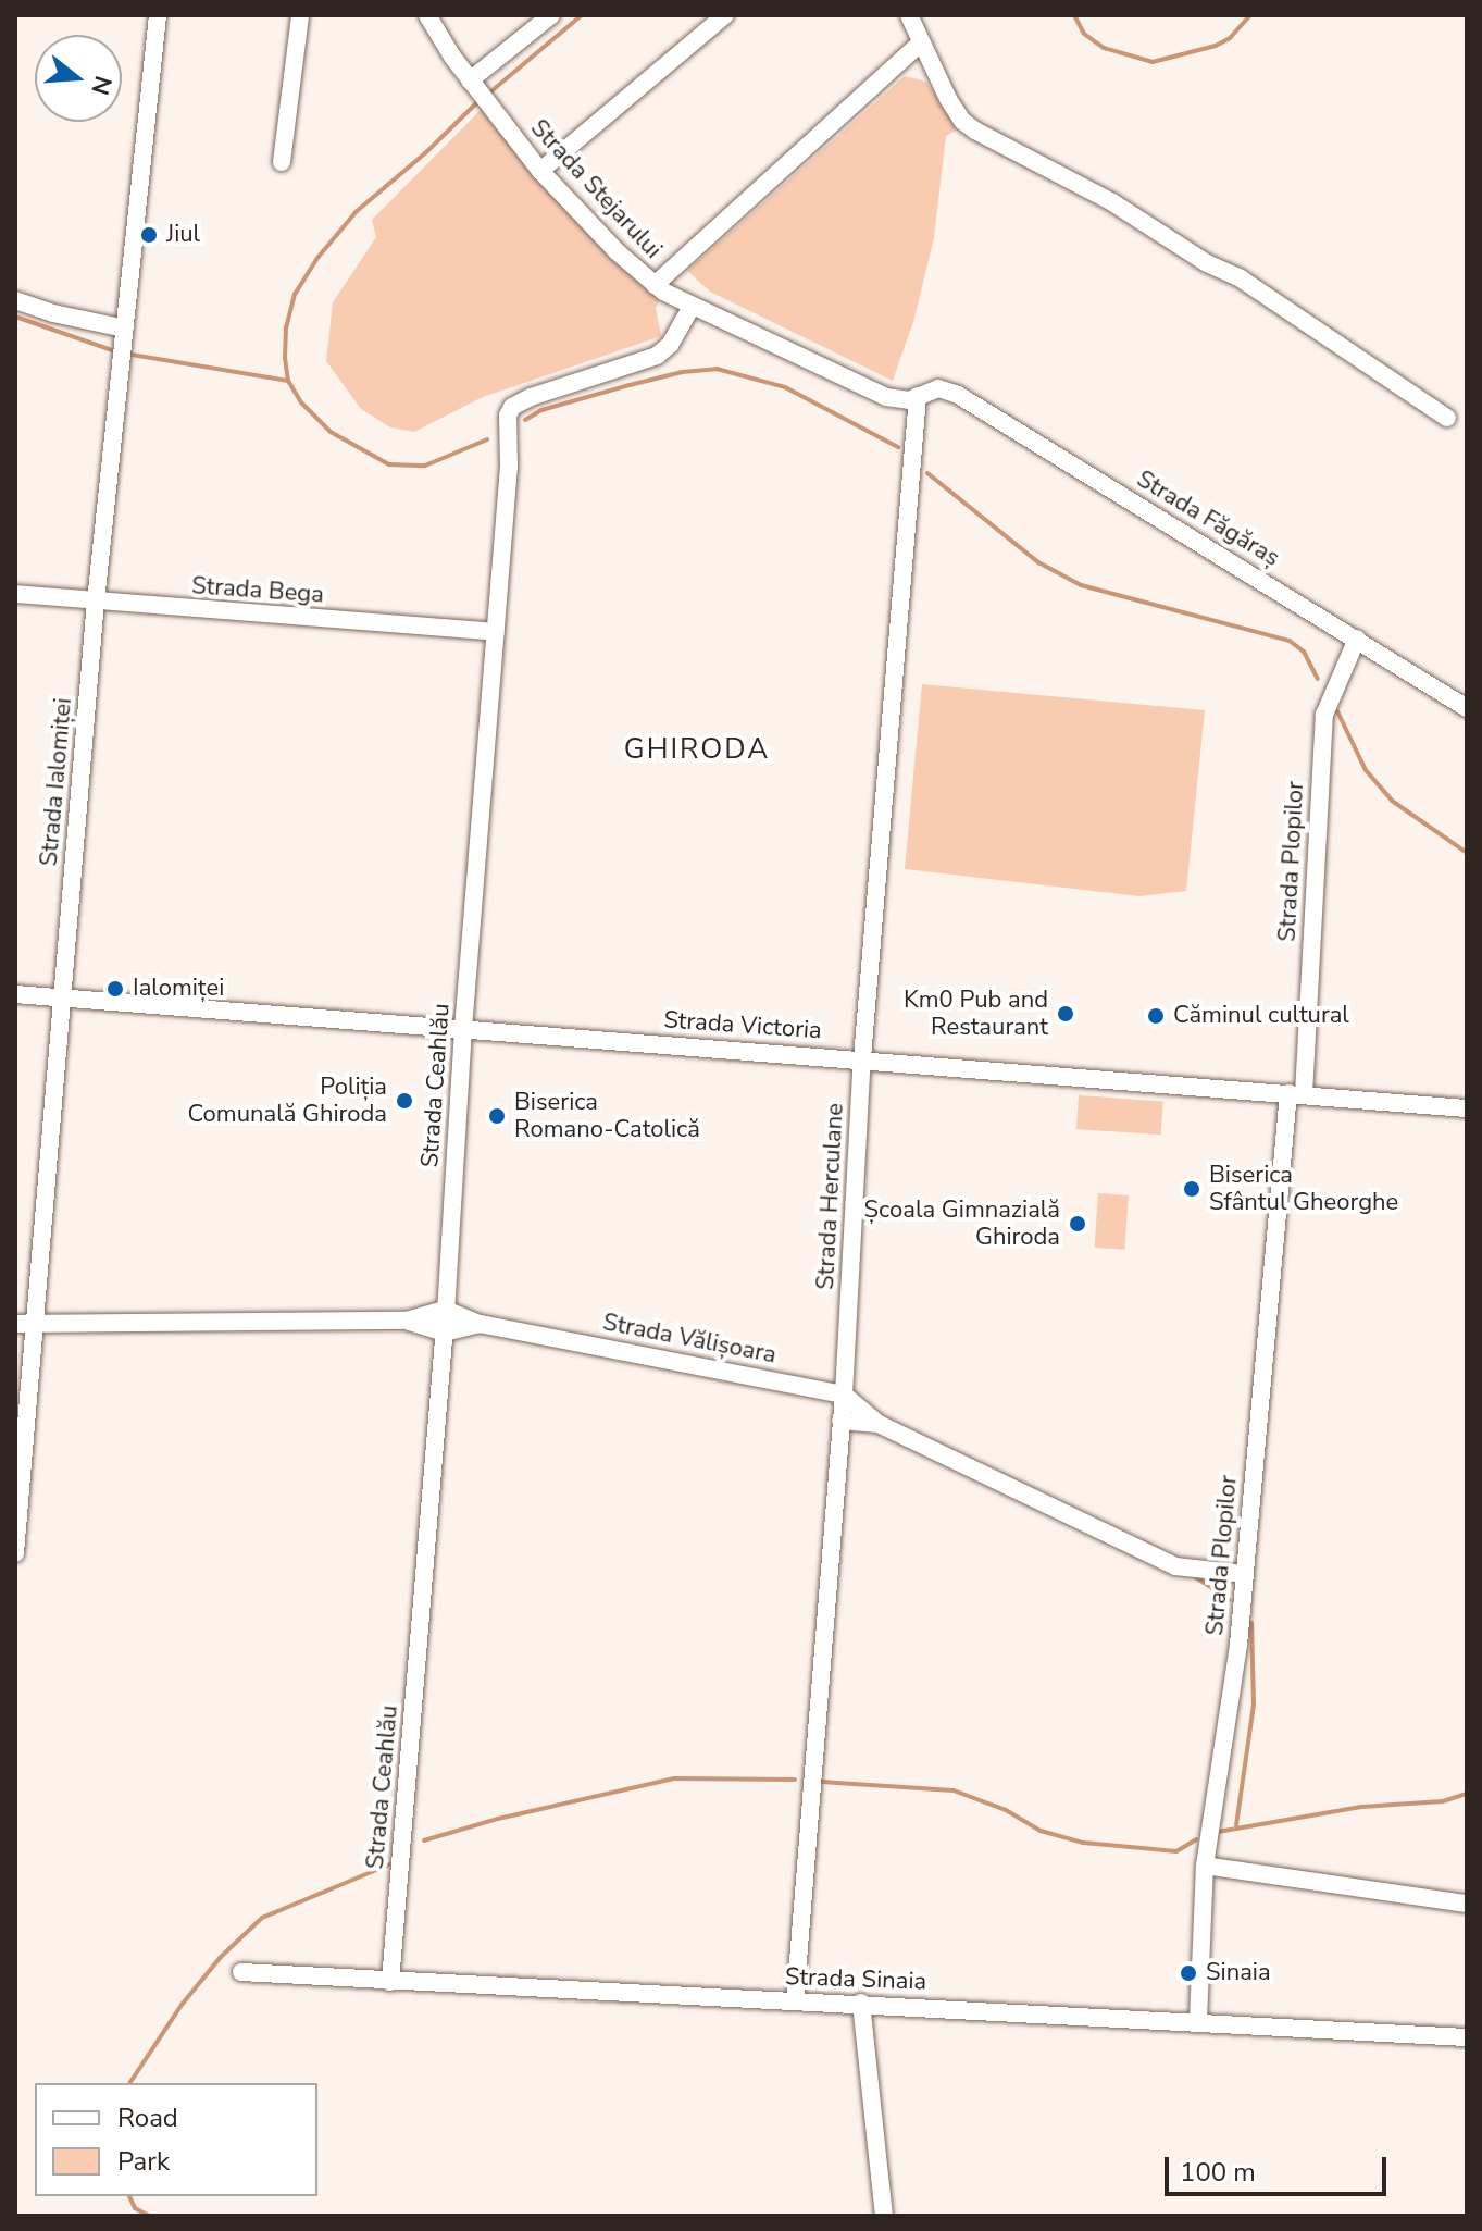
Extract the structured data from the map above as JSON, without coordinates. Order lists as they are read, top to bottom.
{
  "streets": {
    "street": [
      "Strada Stejarului",
      "Strada Făgăraș",
      "Strada Bega",
      "Strada Ialomiței",
      "Strada Plopilor",
      "Strada Victoria",
      "Strada Ceahlău",
      "Strada Herculane",
      "Strada Vălișoara",
      "Strada Sinaia"
    ]
  },
  "crossings": [
    ["Strada Stejarului", "Strada Făgăraș"],
    ["Strada Stejarului", "Strada Ceahlău"],
    ["Strada Stejarului", "Strada Herculane"],
    ["Strada Făgăraș", "Strada Plopilor"],
    ["Strada Făgăraș", "Strada Herculane"],
    ["Strada Bega", "Strada Ialomiței"],
    ["Strada Bega", "Strada Ceahlău"],
    ["Strada Ialomiței", "Strada Victoria"],
    ["Strada Plopilor", "Strada Victoria"],
    ["Strada Plopilor", "Strada Vălișoara"],
    ["Strada Plopilor", "Strada Sinaia"],
    ["Strada Victoria", "Strada Ceahlău"],
    ["Strada Victoria", "Strada Herculane"],
    ["Strada Ceahlău", "Strada Vălișoara"],
    ["Strada Ceahlău", "Strada Sinaia"],
    ["Strada Herculane", "Strada Vălișoara"],
    ["Strada Herculane", "Strada Sinaia"]
  ],
  "districts": ["GHIRODA"],
  "places": [
    "Jiul",
    "Ialomiței",
    "Km0 Pub and Restaurant",
    "Căminul cultural",
    "Poliția Comunală Ghiroda",
    "Biserica Romano-Catolică",
    "Biserica Sfântul Gheorghe",
    "Școala Gimnazială Ghiroda",
    "Sinaia"
  ],
  "legend": ["Road", "Park"],
  "scale_bar": "100 m",
  "north": "right"
}
